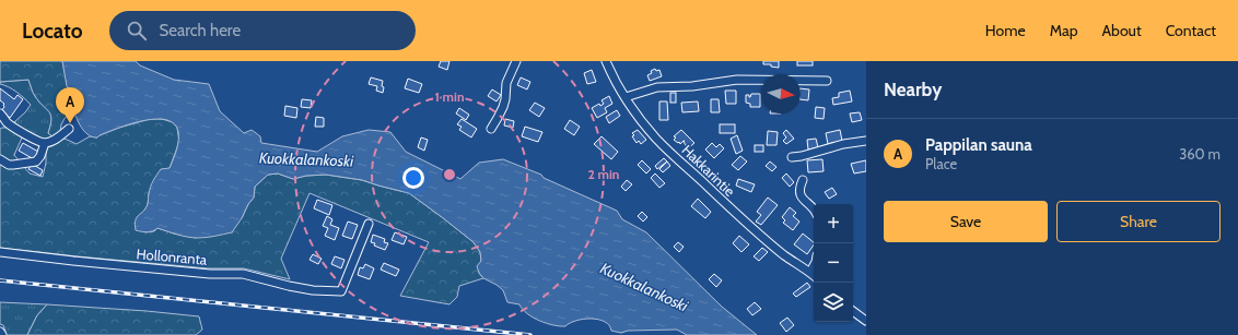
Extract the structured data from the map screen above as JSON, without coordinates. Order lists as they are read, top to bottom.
{
  "streets": {
    "street": ["Hakkarintie", "Hollonranta"]
  },
  "water": ["Kuokkalankoski"],
  "north": "right",
  "page": {
    "header": "Locato",
    "search": "Search here",
    "nav": [
      "Home",
      "Map",
      "About",
      "Contact"
    ],
    "heading": "Nearby",
    "pins": "A",
    "list": [
      {
        "mark": "A",
        "name": "Pappilan sauna",
        "note": "Place",
        "value": "360 m"
      }
    ],
    "buttons": ["Save", "Share"],
    "map_buttons": ["+", "−"]
  },
  "rings": ["1 min", "2 min"]
}
